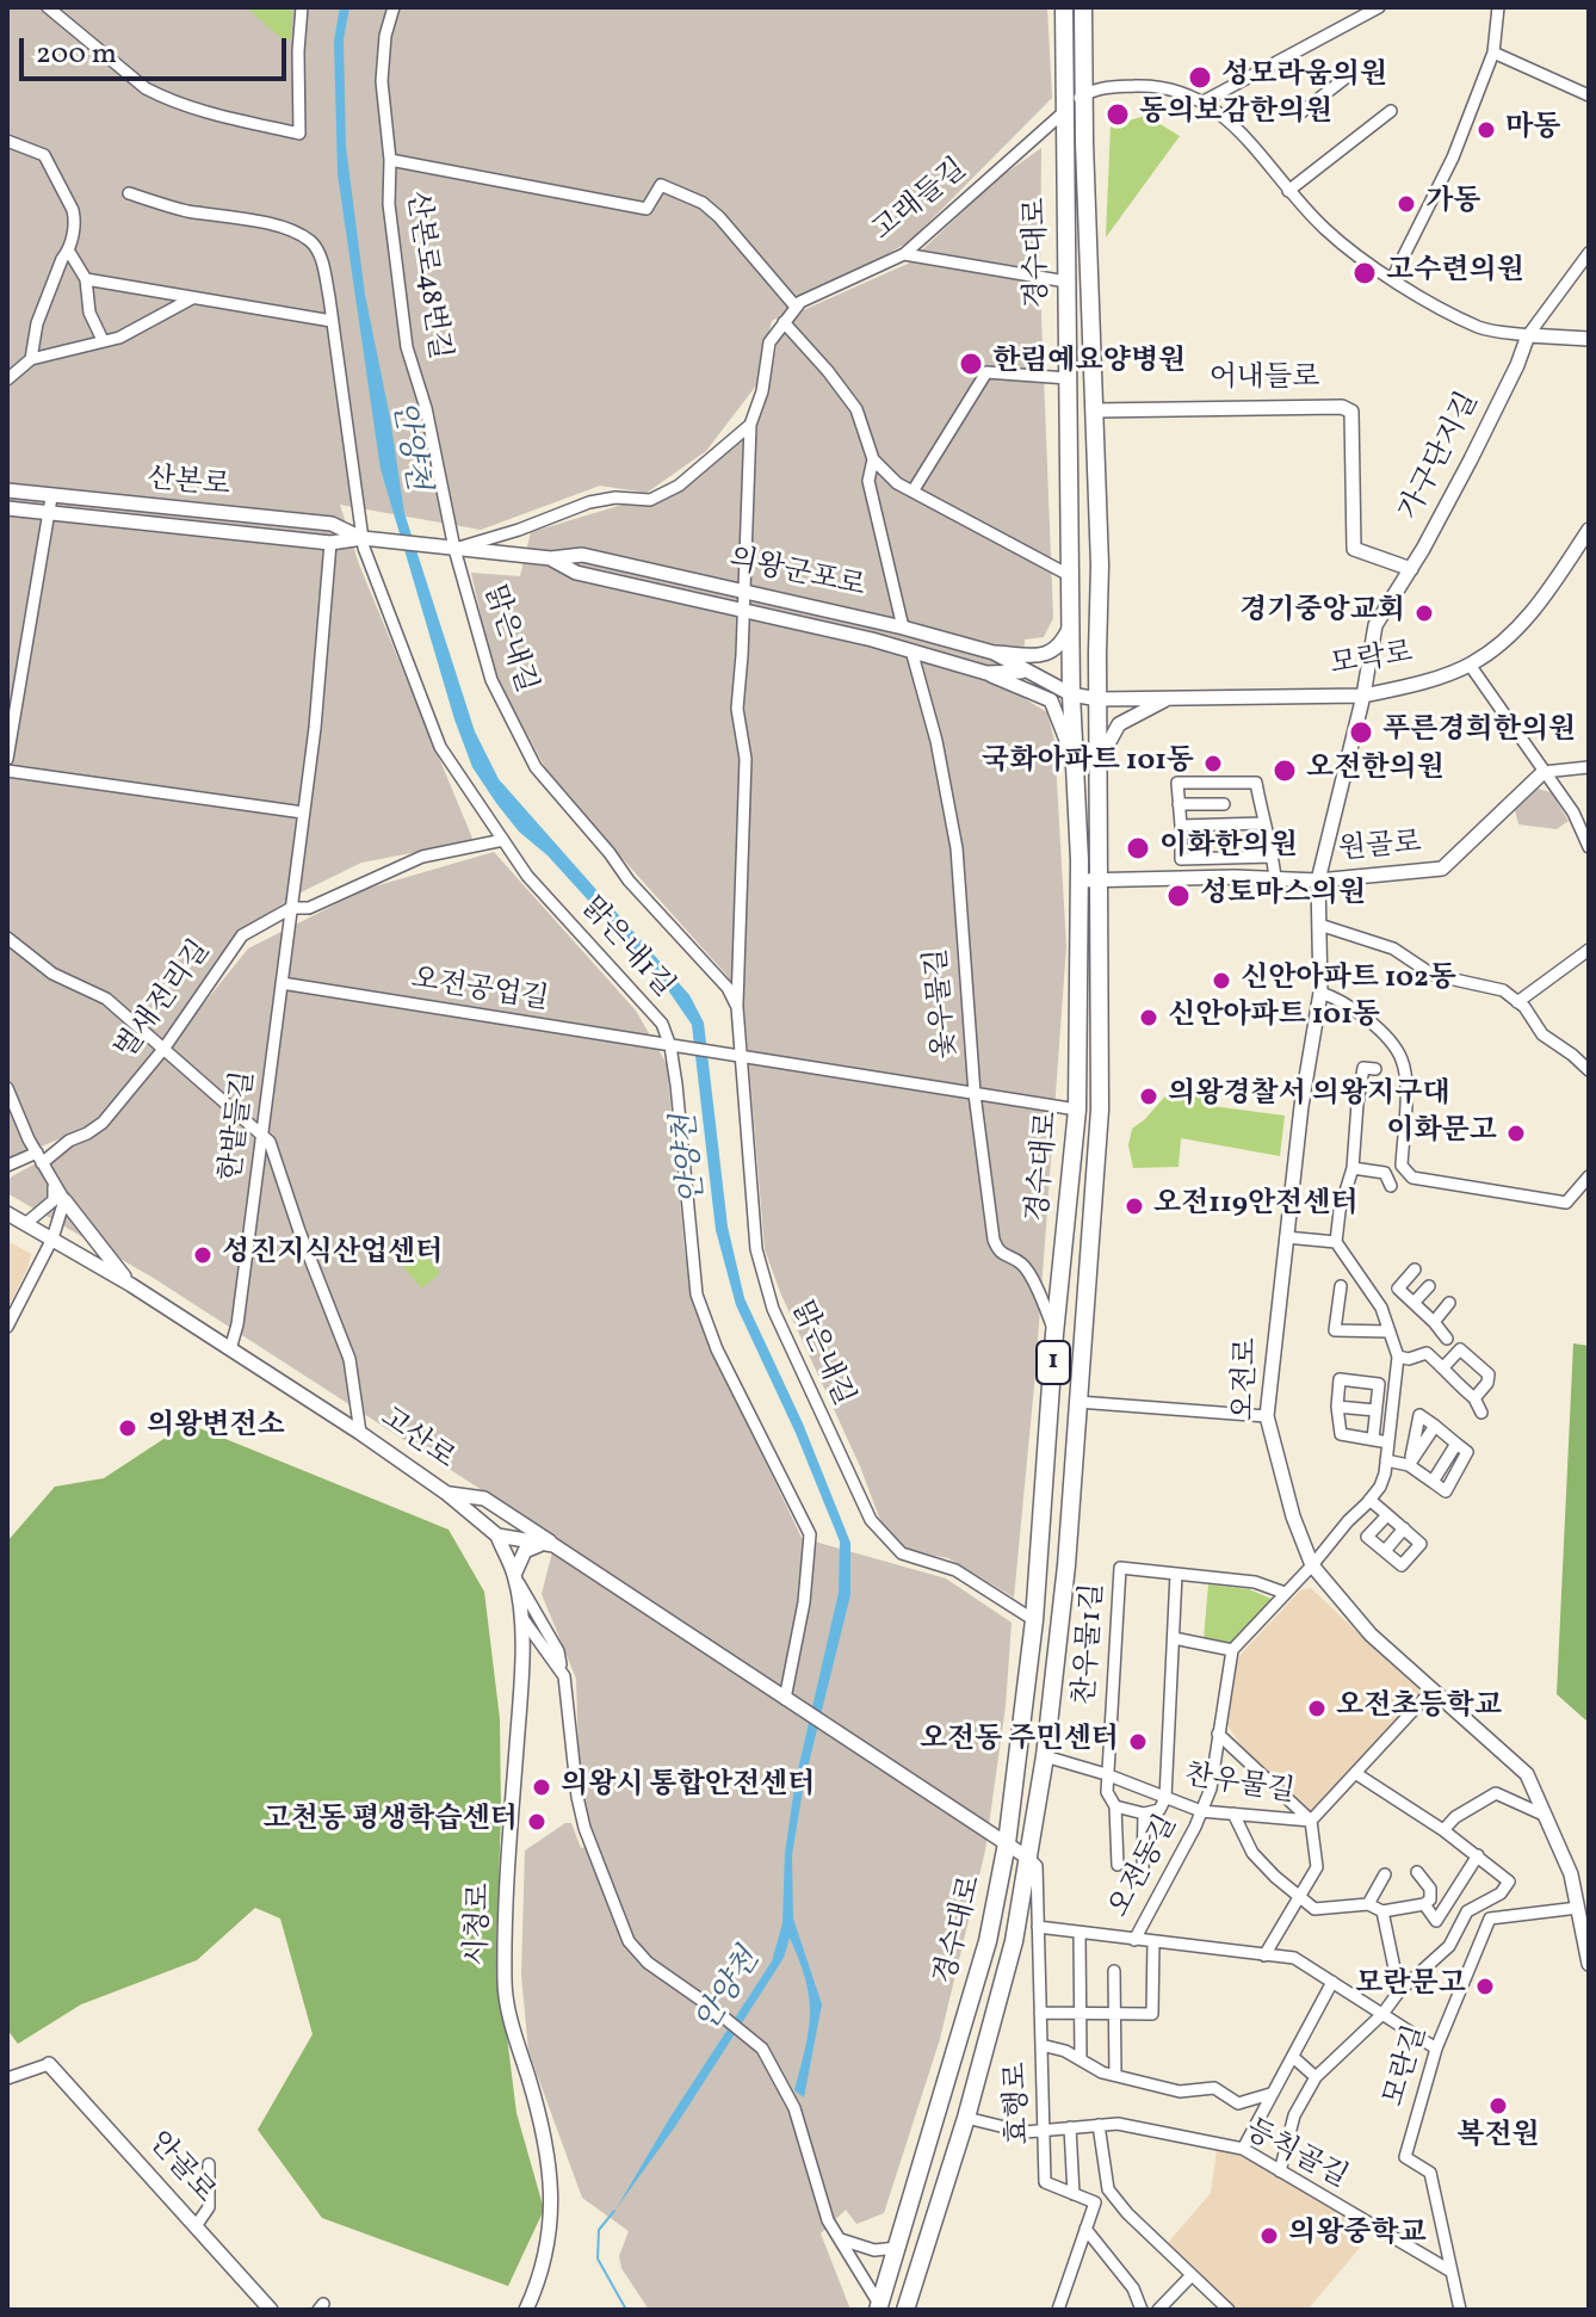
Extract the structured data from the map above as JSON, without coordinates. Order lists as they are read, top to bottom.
{
  "streets": {
    "main road": ["경수대로", "1"],
    "street": [
      "고래들길",
      "산본로48번길",
      "어내들로",
      "가구단지길",
      "산본로",
      "의왕군포로",
      "맑은내길",
      "모락로",
      "원골로",
      "맑은내1길",
      "오전공업길",
      "벌새전리길",
      "옻우물길",
      "한밭들길",
      "오전로",
      "고산로",
      "찬우물1길",
      "찬우물길",
      "오전동길",
      "시청로",
      "모란길",
      "효행로",
      "등칙골길",
      "안골로"
    ]
  },
  "crossings": [
    ["고래들길", "경수대로"],
    ["고래들길", "맑은내길"],
    ["경수대로", "어내들로"],
    ["경수대로", "의왕군포로"],
    ["경수대로", "맑은내길"],
    ["경수대로", "모락로"],
    ["경수대로", "원골로"],
    ["경수대로", "옻우물길"],
    ["경수대로", "찬우물길"],
    ["경수대로", "효행로"],
    ["경수대로", "등칙골길"],
    ["산본로48번길", "의왕군포로"],
    ["산본로48번길", "맑은내길"],
    ["어내들로", "가구단지길"],
    ["가구단지길", "모락로"],
    ["가구단지길", "오전로"],
    ["산본로", "의왕군포로"],
    ["산본로", "맑은내1길"],
    ["산본로", "한밭들길"],
    ["의왕군포로", "맑은내길"],
    ["의왕군포로", "모락로"],
    ["의왕군포로", "맑은내1길"],
    ["의왕군포로", "옻우물길"],
    ["맑은내길", "오전공업길"],
    ["모락로", "오전로"],
    ["원골로", "오전로"],
    ["맑은내1길", "오전공업길"],
    ["맑은내1길", "벌새전리길"],
    ["오전공업길", "한밭들길"],
    ["벌새전리길", "한밭들길"],
    ["한밭들길", "고산로"],
    ["오전로", "찬우물길"],
    ["오전로", "모란길"],
    ["고산로", "시청로"],
    ["찬우물1길", "찬우물길"],
    ["찬우물길", "오전동길"],
    ["모란길", "등칙골길"],
    ["효행로", "등칙골길"]
  ],
  "water": ["안양천"],
  "places": [
    "성모라움의원",
    "동의보감한의원",
    "마동",
    "가동",
    "고수련의원",
    "한림예요양병원",
    "경기중앙교회",
    "푸른경희한의원",
    "국화아파트 101동",
    "오전한의원",
    "이화한의원",
    "성토마스의원",
    "신안아파트 102동",
    "신안아파트 101동",
    "의왕경찰서 의왕지구대",
    "이화문고",
    "오전119안전센터",
    "성진지식산업센터",
    "의왕변전소",
    "오전초등학교",
    "오전동 주민센터",
    "의왕시 통합안전센터",
    "고천동 평생학습센터",
    "모란문고",
    "복전원",
    "의왕중학교"
  ],
  "scale_bar": "200 m"
}
